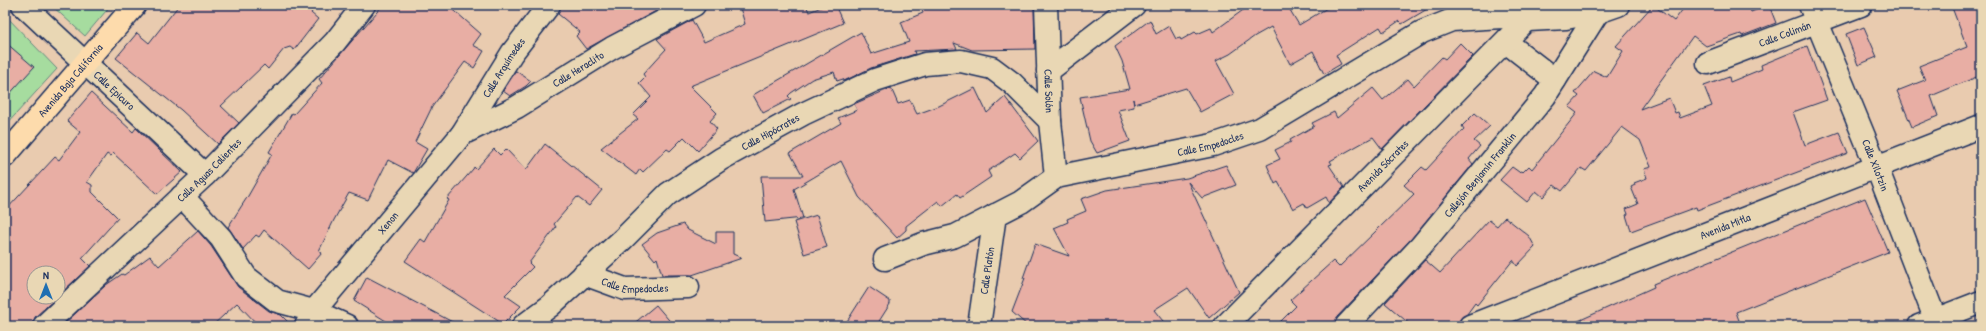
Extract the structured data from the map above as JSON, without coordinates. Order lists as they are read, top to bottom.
{
  "streets": {
    "main road": ["Avenida Baja California"],
    "street": [
      "Calle Colimán",
      "Calle Arquímedes",
      "Calle Heraclito",
      "Calle Epicuro",
      "Calle Solón",
      "Calle Hipócrates",
      "Calle Empedocles",
      "Calle Xilotzin",
      "Avenida Sócrates",
      "Calle Aguas Calientes",
      "Callejón Benjamín Franklin",
      "Xenon",
      "Avenida Mitla",
      "Calle Platón"
    ]
  },
  "crossings": [
    ["Calle Colimán", "Calle Xilotzin"],
    ["Calle Arquímedes", "Calle Heraclito"],
    ["Calle Arquímedes", "Xenon"],
    ["Calle Heraclito", "Xenon"],
    ["Avenida Baja California", "Calle Epicuro"],
    ["Calle Epicuro", "Calle Aguas Calientes"],
    ["Calle Solón", "Calle Hipócrates"],
    ["Calle Solón", "Calle Empedocles"],
    ["Calle Hipócrates", "Calle Empedocles"],
    ["Calle Empedocles", "Avenida Sócrates"],
    ["Calle Empedocles", "Callejón Benjamín Franklin"],
    ["Calle Empedocles", "Calle Platón"],
    ["Calle Xilotzin", "Avenida Mitla"]
  ],
  "north": "top"
}
